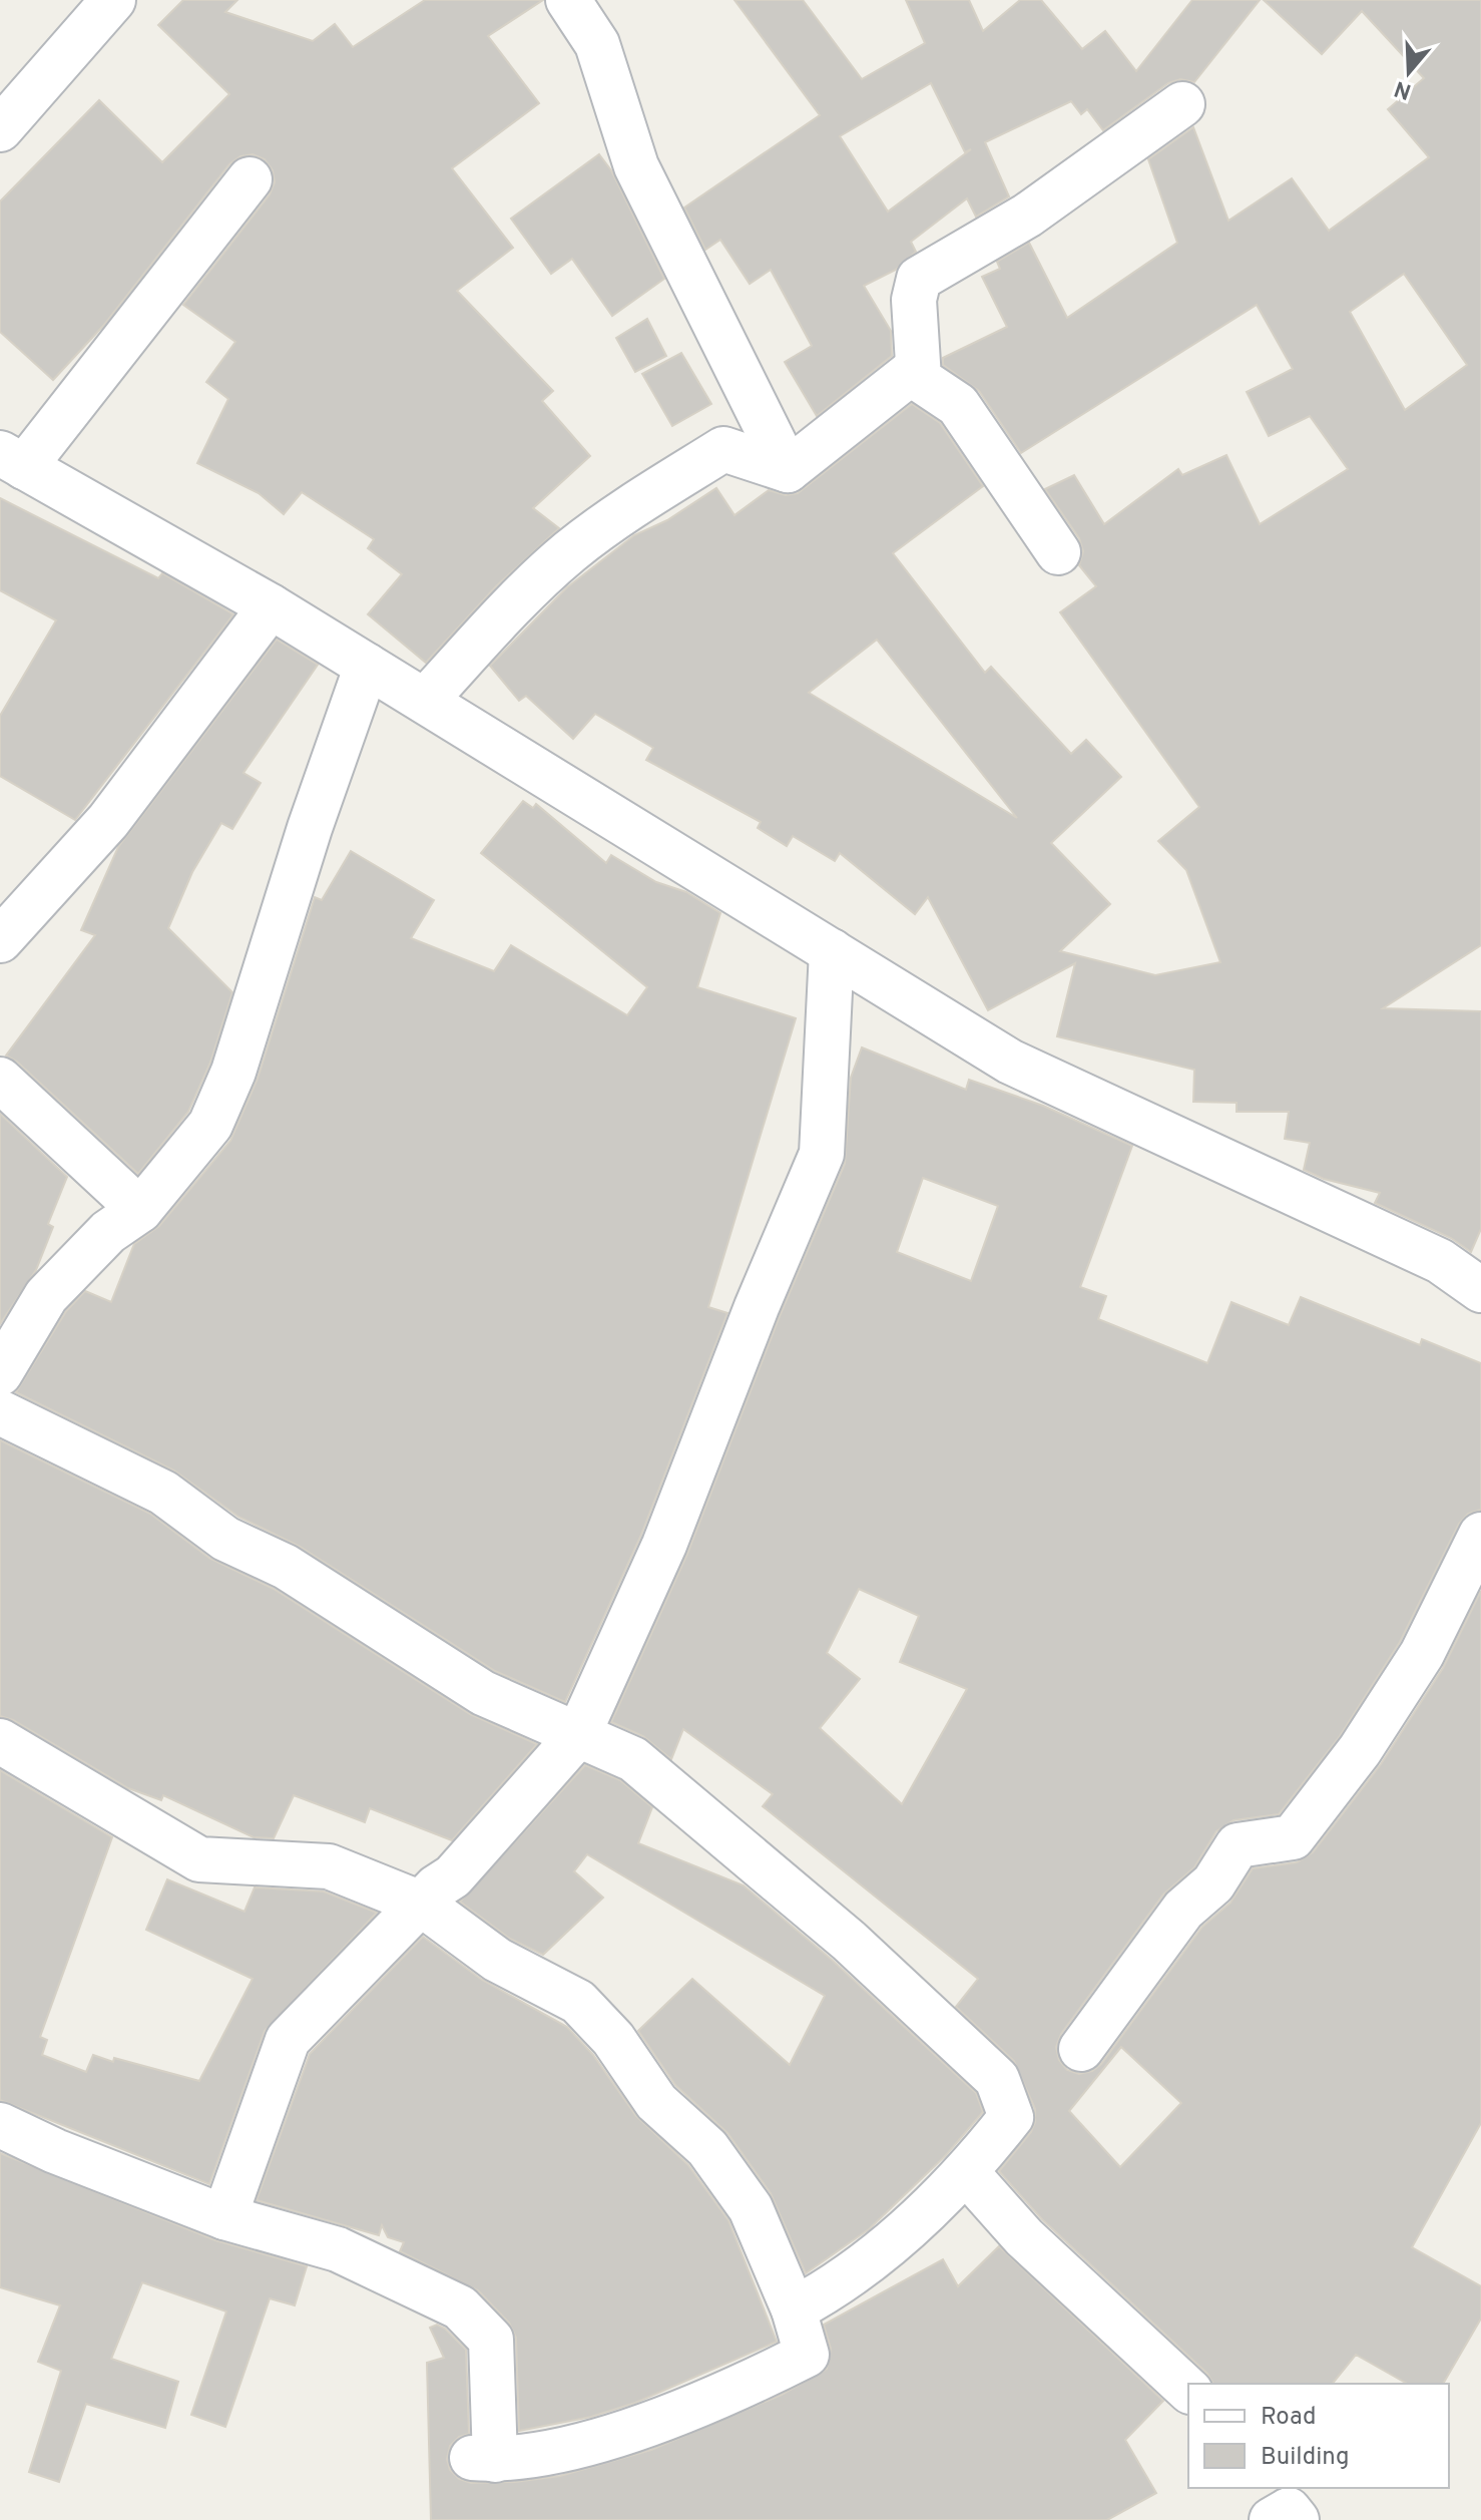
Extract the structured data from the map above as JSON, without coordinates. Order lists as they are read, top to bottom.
{
  "legend": ["Road", "Building"],
  "north": "bottom"
}
